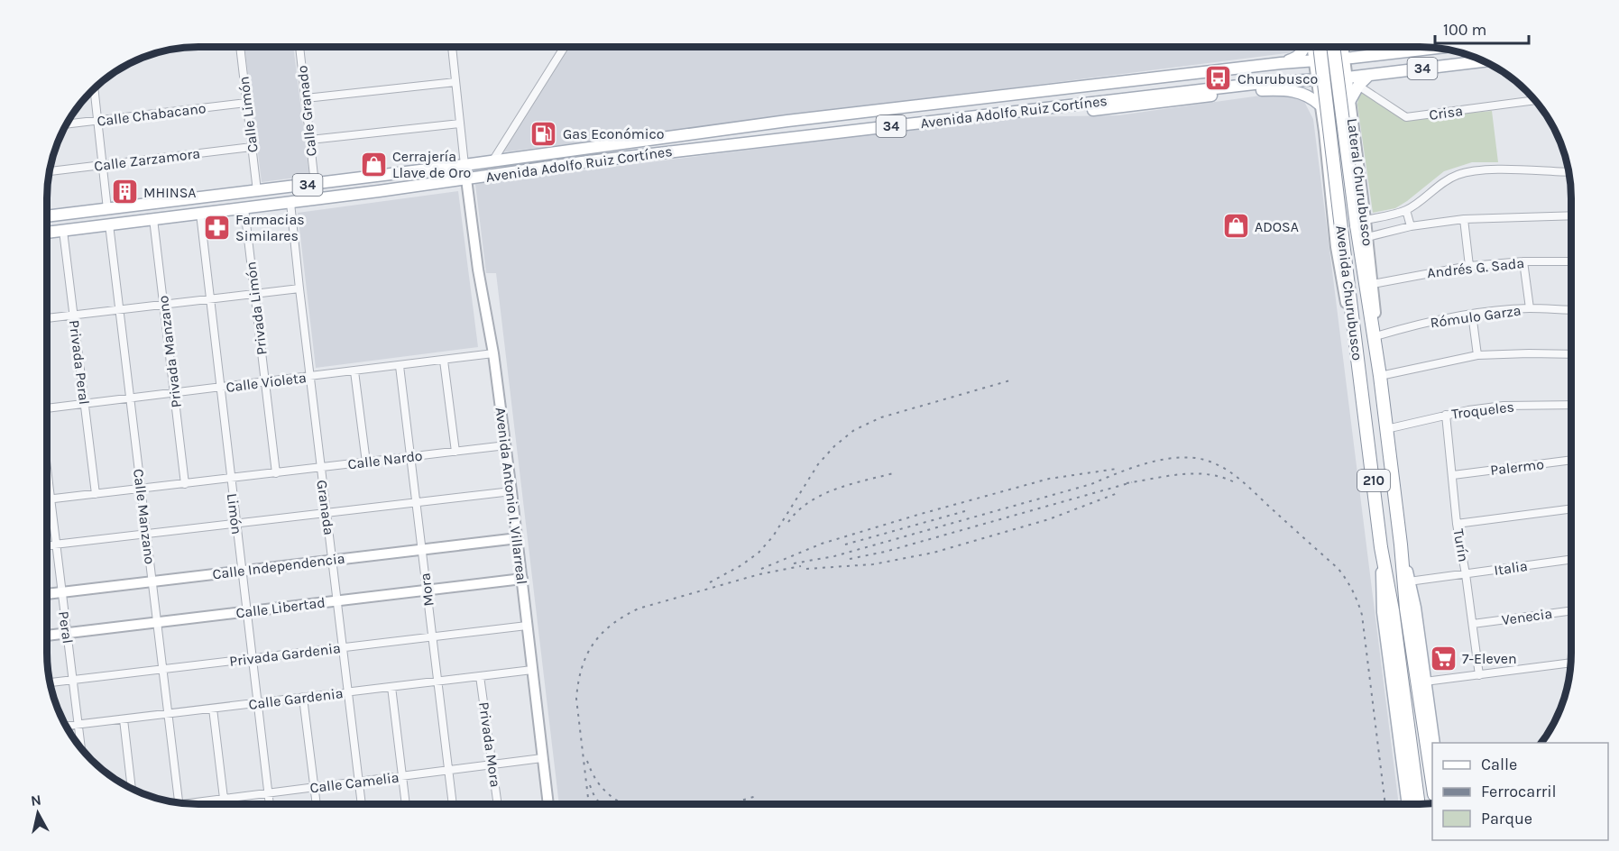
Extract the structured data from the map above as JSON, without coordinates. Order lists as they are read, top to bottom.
{
  "streets": {
    "highway": ["Avenida Churubusco", "210"],
    "main road": ["34", "Avenida Adolfo Ruiz Cortínes"],
    "street": [
      "Calle Granado",
      "Crisa",
      "Calle Chabacano",
      "Calle Limón",
      "Calle Zarzamora",
      "Lateral Churubusco",
      "Andrés G. Sada",
      "Privada Limón",
      "Rómulo Garza",
      "Privada Manzano",
      "Privada Peral",
      "Calle Violeta",
      "Troqueles",
      "Calle Nardo",
      "Palermo",
      "Avenida Antonio I. Villarreal",
      "Granada",
      "Limón",
      "Calle Manzano",
      "Turín",
      "Calle Independencia",
      "Italia",
      "Mora",
      "Calle Libertad",
      "Venecia",
      "Peral",
      "Privada Gardenia",
      "Calle Gardenia",
      "Privada Mora",
      "Calle Camelia"
    ]
  },
  "crossings": [
    ["34", "Calle Granado"],
    ["34", "Avenida Adolfo Ruiz Cortínes"],
    ["34", "Calle Limón"],
    ["34", "Privada Limón"],
    ["34", "Privada Manzano"],
    ["34", "Privada Peral"],
    ["34", "Avenida Antonio I. Villarreal"],
    ["34", "Granada"],
    ["34", "Limón"],
    ["34", "Calle Manzano"],
    ["Avenida Adolfo Ruiz Cortínes", "Lateral Churubusco"],
    ["Avenida Adolfo Ruiz Cortínes", "Avenida Antonio I. Villarreal"],
    ["Calle Chabacano", "Calle Limón"],
    ["Calle Limón", "Calle Zarzamora"],
    ["Lateral Churubusco", "Andrés G. Sada"],
    ["Lateral Churubusco", "Avenida Churubusco"],
    ["Lateral Churubusco", "Rómulo Garza"],
    ["Avenida Churubusco", "Rómulo Garza"],
    ["Avenida Churubusco", "Troqueles"],
    ["Avenida Churubusco", "Italia"],
    ["Privada Limón", "Calle Violeta"],
    ["Privada Limón", "Calle Nardo"],
    ["Privada Manzano", "Calle Violeta"],
    ["Privada Manzano", "Calle Nardo"],
    ["Privada Peral", "Calle Violeta"],
    ["Privada Peral", "Calle Nardo"],
    ["Calle Violeta", "Avenida Antonio I. Villarreal"],
    ["Calle Violeta", "Granada"],
    ["Calle Violeta", "Limón"],
    ["Calle Violeta", "Calle Manzano"],
    ["Calle Violeta", "Mora"],
    ["Troqueles", "Turín"],
    ["Calle Nardo", "Avenida Antonio I. Villarreal"],
    ["Calle Nardo", "Granada"],
    ["Calle Nardo", "Limón"],
    ["Calle Nardo", "Calle Manzano"],
    ["Calle Nardo", "Mora"],
    ["Calle Nardo", "Peral"],
    ["Palermo", "Turín"],
    ["Avenida Antonio I. Villarreal", "Calle Independencia"],
    ["Avenida Antonio I. Villarreal", "Calle Libertad"],
    ["Avenida Antonio I. Villarreal", "Privada Gardenia"],
    ["Avenida Antonio I. Villarreal", "Calle Gardenia"],
    ["Avenida Antonio I. Villarreal", "Calle Camelia"],
    ["Granada", "Calle Independencia"],
    ["Granada", "Calle Libertad"],
    ["Granada", "Privada Gardenia"],
    ["Granada", "Calle Gardenia"],
    ["Granada", "Calle Camelia"],
    ["Limón", "Calle Independencia"],
    ["Limón", "Calle Libertad"],
    ["Limón", "Privada Gardenia"],
    ["Limón", "Calle Gardenia"],
    ["Limón", "Calle Camelia"],
    ["Calle Manzano", "Calle Independencia"],
    ["Calle Manzano", "Calle Libertad"],
    ["Calle Manzano", "Privada Gardenia"],
    ["Calle Manzano", "Calle Gardenia"],
    ["Turín", "Italia"],
    ["Turín", "Venecia"],
    ["Calle Independencia", "Mora"],
    ["Calle Independencia", "Peral"],
    ["Mora", "Calle Libertad"],
    ["Mora", "Privada Gardenia"],
    ["Mora", "Calle Gardenia"],
    ["Mora", "Calle Camelia"],
    ["Calle Libertad", "Peral"],
    ["Peral", "Privada Gardenia"],
    ["Peral", "Calle Gardenia"],
    ["Calle Gardenia", "Privada Mora"],
    ["Privada Mora", "Calle Camelia"]
  ],
  "places": {
    "bus stop": ["Churubusco"],
    "fuel station": ["Gas Económico"],
    "shop": ["Cerrajería Llave de Oro", "ADOSA"],
    "building": ["MHINSA"],
    "pharmacy": ["Farmacias Similares"],
    "supermarket": ["7-Eleven"]
  },
  "legend": ["Calle", "Ferrocarril", "Parque"],
  "scale_bar": "100 m",
  "north": "top"
}
